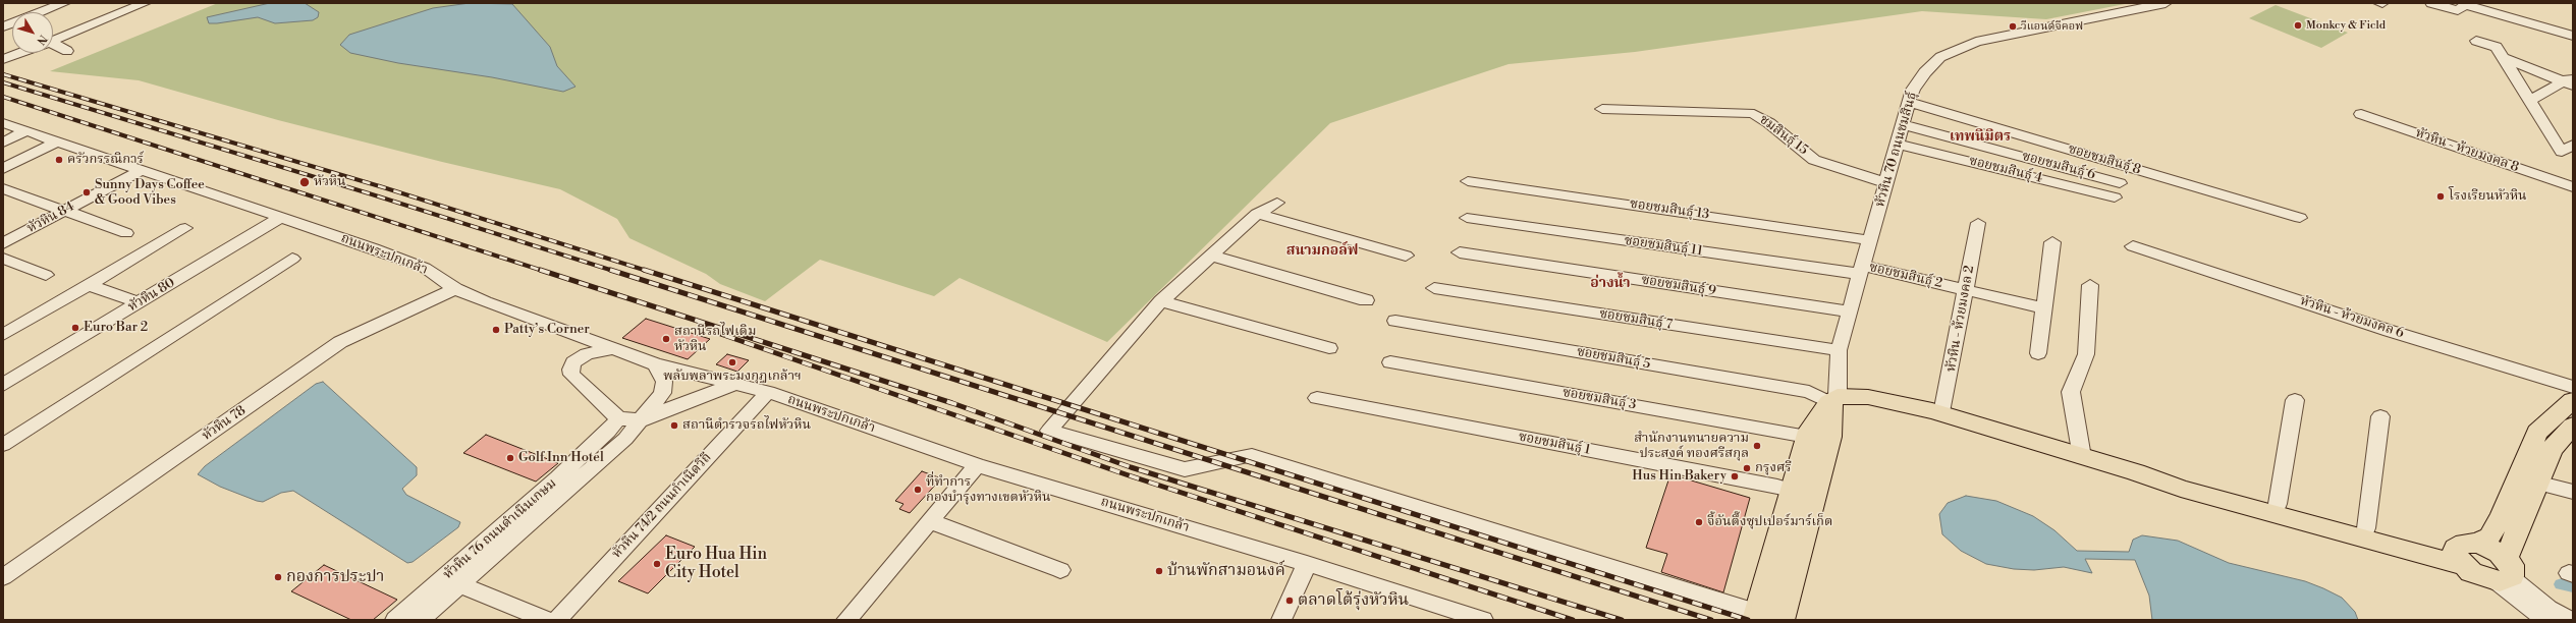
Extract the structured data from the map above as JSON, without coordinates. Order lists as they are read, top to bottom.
{
  "streets": {
    "main road": ["หัวหิน 70 ถนนชมสินธุ์"],
    "street": [
      "ชมสินธุ์ 15",
      "หัวหิน - ห้วยมงคล 8",
      "ซอยชมสินธุ์ 8",
      "ซอยชมสินธุ์ 6",
      "ซอยชมสินธุ์ 4",
      "ซอยชมสินธุ์ 13",
      "หัวหิน 84",
      "ซอยชมสินธุ์ 11",
      "ถนนพระปกเกล้า",
      "ซอยชมสินธุ์ 2",
      "ซอยชมสินธุ์ 9",
      "หัวหิน 80",
      "หัวหิน - ห้วยมงคล 6",
      "หัวหิน - ห้วยมงคล 2",
      "ซอยชมสินธุ์ 7",
      "ซอยชมสินธุ์ 5",
      "ซอยชมสินธุ์ 3",
      "หัวหิน 78",
      "ซอยชมสินธุ์ 1",
      "หัวหิน 74/2 ถนนกำเนิดวิถี",
      "หัวหิน 76 ถนนดำเนินเกษม"
    ]
  },
  "crossings": [
    ["ชมสินธุ์ 15", "หัวหิน 70 ถนนชมสินธุ์"],
    ["หัวหิน 70 ถนนชมสินธุ์", "ซอยชมสินธุ์ 8"],
    ["หัวหิน 70 ถนนชมสินธุ์", "ซอยชมสินธุ์ 6"],
    ["หัวหิน 70 ถนนชมสินธุ์", "ซอยชมสินธุ์ 4"],
    ["หัวหิน 70 ถนนชมสินธุ์", "ซอยชมสินธุ์ 13"],
    ["หัวหิน 70 ถนนชมสินธุ์", "ซอยชมสินธุ์ 11"],
    ["หัวหิน 70 ถนนชมสินธุ์", "ซอยชมสินธุ์ 2"],
    ["หัวหิน 70 ถนนชมสินธุ์", "ซอยชมสินธุ์ 9"],
    ["หัวหิน 70 ถนนชมสินธุ์", "ซอยชมสินธุ์ 7"],
    ["หัวหิน 70 ถนนชมสินธุ์", "ซอยชมสินธุ์ 5"],
    ["หัวหิน 70 ถนนชมสินธุ์", "ซอยชมสินธุ์ 1"],
    ["หัวหิน 84", "ถนนพระปกเกล้า"],
    ["ซอยชมสินธุ์ 11", "ซอยชมสินธุ์ 2"],
    ["ถนนพระปกเกล้า", "หัวหิน 80"],
    ["ถนนพระปกเกล้า", "หัวหิน 78"],
    ["ถนนพระปกเกล้า", "หัวหิน 74/2 ถนนกำเนิดวิถี"],
    ["ถนนพระปกเกล้า", "หัวหิน 76 ถนนดำเนินเกษม"],
    ["ซอยชมสินธุ์ 2", "หัวหิน - ห้วยมงคล 2"]
  ],
  "districts": ["เทพนิมิตร", "สนามกอล์ฟ", "อ่างน้ำ"],
  "places": [
    "Monkey & Field",
    "วีแอนด์จีคอฟ",
    "ครัวกรรณิการ์",
    "หัวหิน",
    "Sunny Days Coffee & Good Vibes",
    "โรงเรียนหัวหิน",
    "Euro Bar 2",
    "Patty’s Corner",
    "สถานีรถไฟเดิม หัวหิน",
    "พลับพลาพระมงกุฎเกล้าฯ",
    "สถานีตำรวจรถไฟหัวหิน",
    "สำนักงานทนายความ ประสงค์ ทองศรีสกุล",
    "Golf Inn Hotel",
    "กรุงศรี",
    "Hus Hin Bakery",
    "ที่ทำการ กองบำรุงทางเขตหัวหิน",
    "จี้อันตึ๊งซุปเปอร์มาร์เก็ต",
    "Euro Hua Hin City Hotel",
    "บ้านพักสามอนงค์",
    "กองการประปา",
    "ตลาดโต้รุ่งหัวหิน"
  ],
  "north": "bottom right"
}
